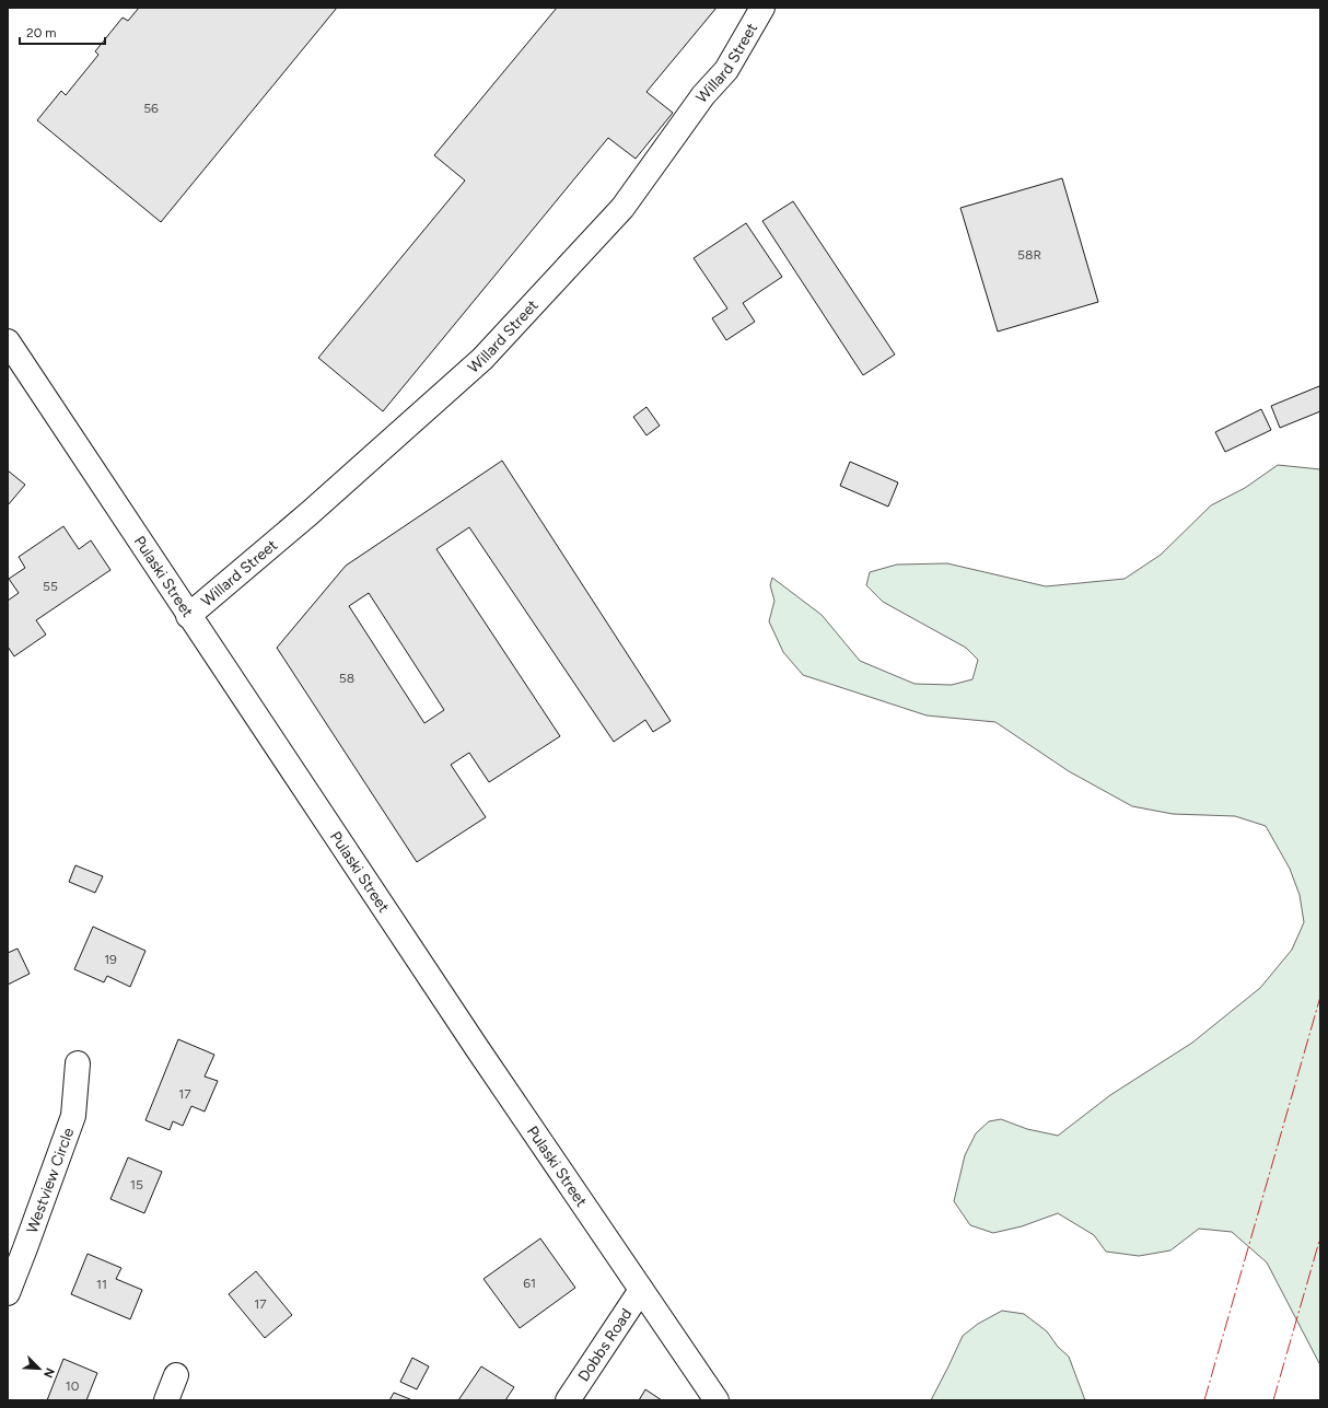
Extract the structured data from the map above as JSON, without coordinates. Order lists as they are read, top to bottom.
{
  "streets": {
    "main road": [
      "Willard Street",
      "Pulaski Street",
      "Westview Circle",
      "Dobbs Road"
    ]
  },
  "crossings": [
    ["Willard Street", "Pulaski Street"],
    ["Pulaski Street", "Dobbs Road"]
  ],
  "house_numbers": [
    "56",
    "58R",
    "55",
    "58",
    "19",
    "17",
    "15",
    "61",
    "11",
    "17",
    "10"
  ],
  "scale_bar": "20 m",
  "north": "bottom right"
}
